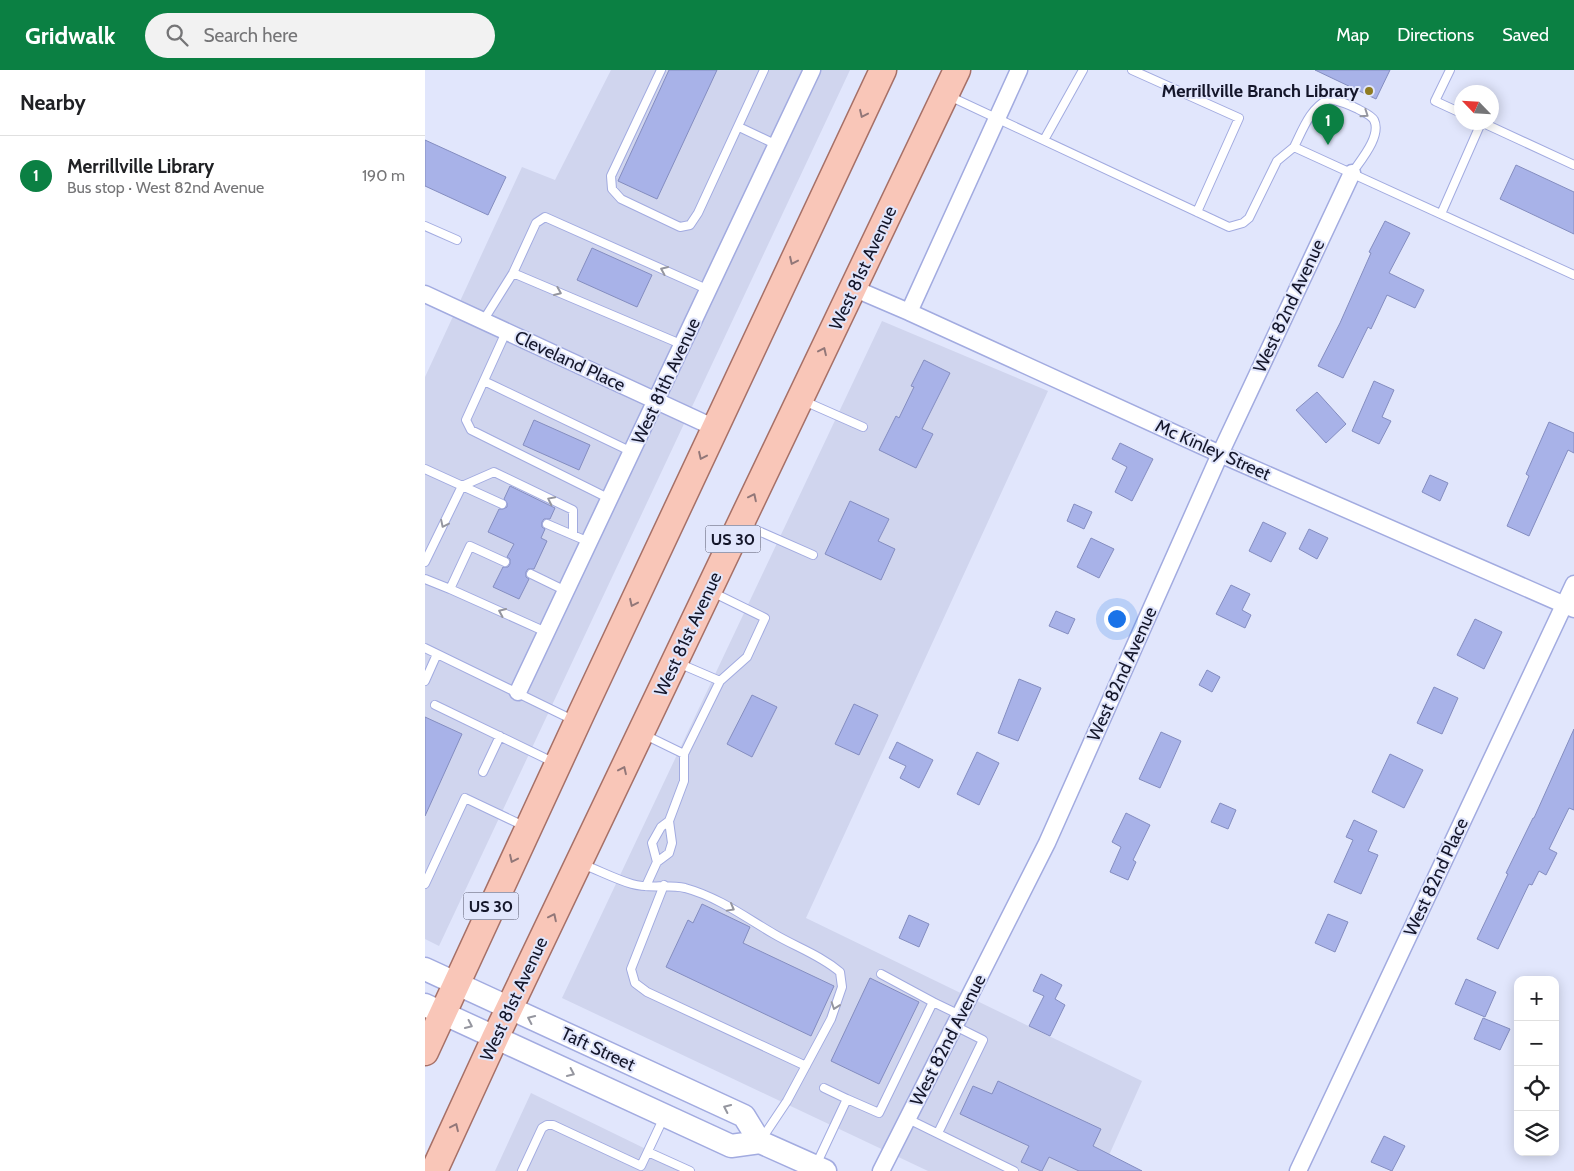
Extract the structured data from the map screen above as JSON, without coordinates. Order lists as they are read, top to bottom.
{
  "streets": {
    "main road": ["West 81st Avenue", "US 30", "Taft Street"],
    "street": [
      "West 82nd Avenue",
      "Cleveland Place",
      "West 81th Avenue",
      "Mc Kinley Street",
      "West 82nd Place"
    ]
  },
  "crossings": [
    ["West 81st Avenue", "Mc Kinley Street"],
    ["West 81st Avenue", "Taft Street"],
    ["West 82nd Avenue", "Mc Kinley Street"],
    ["Cleveland Place", "West 81th Avenue"],
    ["Cleveland Place", "US 30"],
    ["Mc Kinley Street", "West 82nd Place"],
    ["US 30", "Taft Street"]
  ],
  "places": ["Merrillville Branch Library"],
  "north": "top left",
  "page": {
    "header": "Gridwalk",
    "search": "Search here",
    "nav": ["Map", "Directions", "Saved"],
    "heading": "Nearby",
    "pins": "1",
    "list": [
      {
        "mark": "1",
        "name": "Merrillville Library",
        "note": "Bus stop · West 82nd Avenue",
        "value": "190 m"
      }
    ],
    "map_buttons": ["+", "−"]
  }
}
